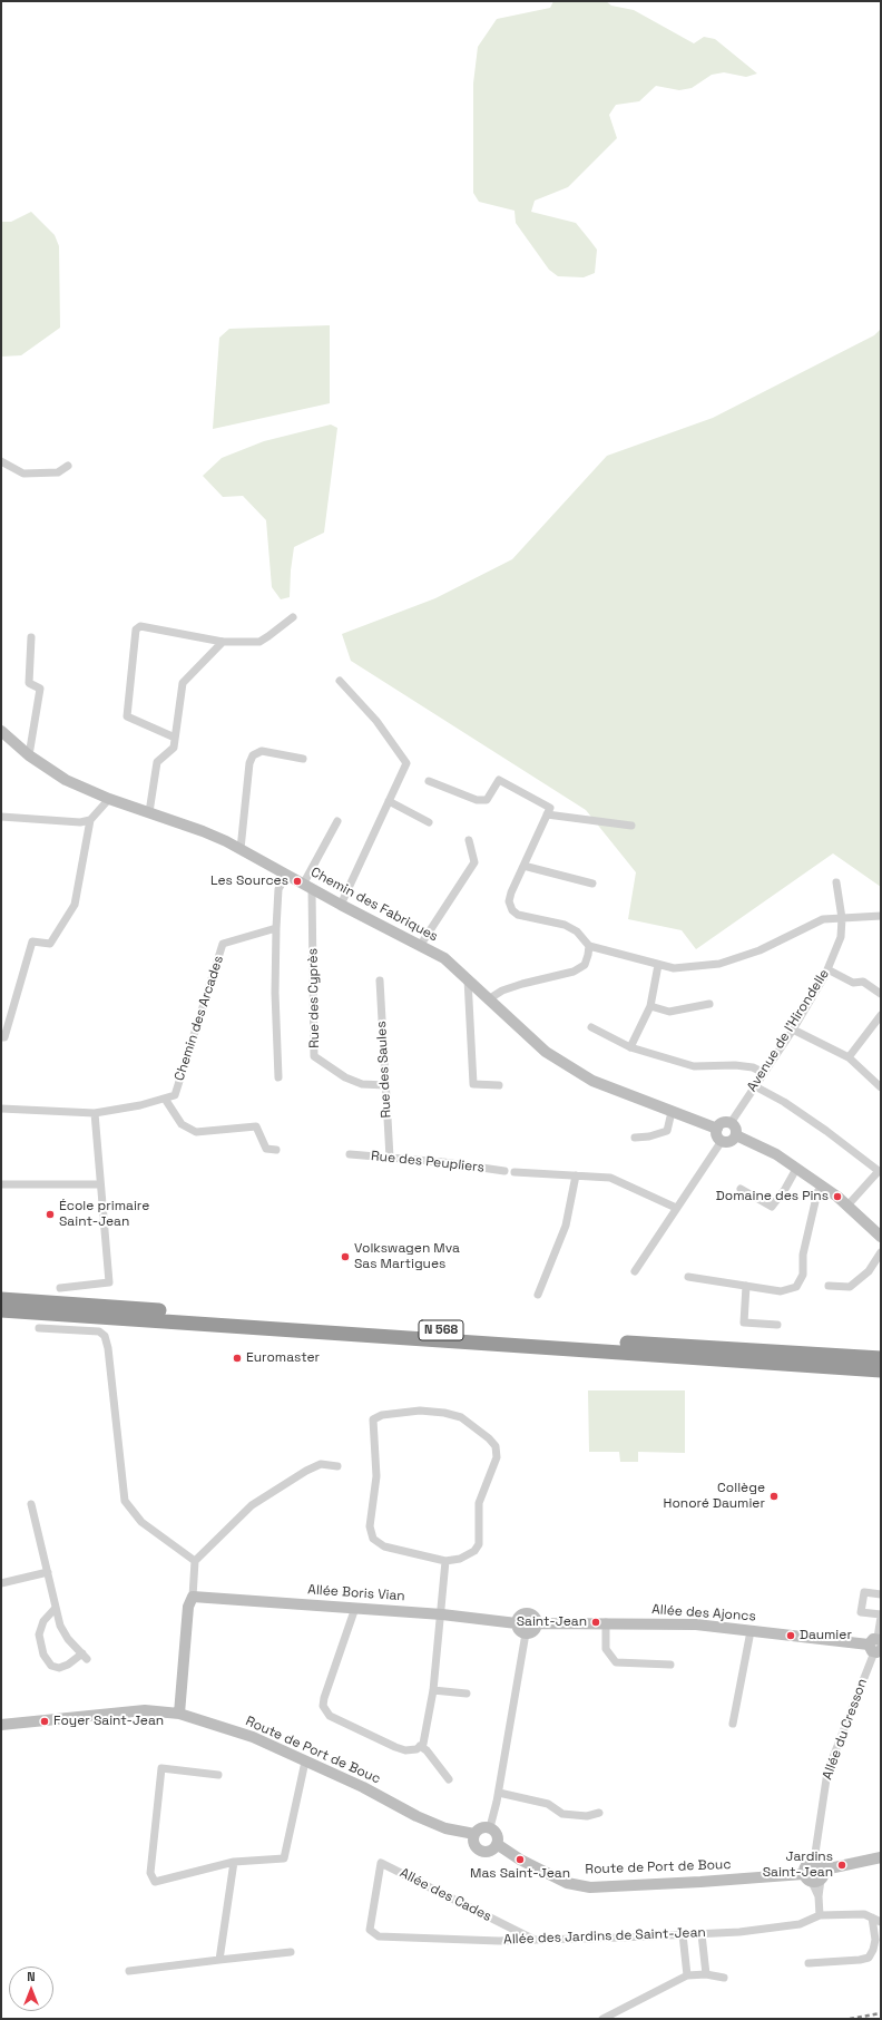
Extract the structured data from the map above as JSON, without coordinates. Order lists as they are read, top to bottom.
{
  "streets": {
    "highway": ["N 568"],
    "street": [
      "Chemin des Fabriques",
      "Rue des Cyprès",
      "Chemin des Arcades",
      "Avenue de l'Hirondelle",
      "Rue des Saules",
      "Rue des Peupliers",
      "Allée Boris Vian",
      "Allée des Ajoncs",
      "Allée du Cresson",
      "Route de Port de Bouc",
      "Allée des Cades",
      "Allée des Jardins de Saint-Jean"
    ]
  },
  "crossings": [
    ["Chemin des Fabriques", "Rue des Cyprès"],
    ["Chemin des Fabriques", "Avenue de l'Hirondelle"],
    ["Rue des Cyprès", "Rue des Saules"],
    ["Rue des Saules", "Rue des Peupliers"],
    ["Allée Boris Vian", "Allée des Ajoncs"],
    ["Allée des Ajoncs", "Allée du Cresson"],
    ["Allée des Cades", "Allée des Jardins de Saint-Jean"]
  ],
  "places": [
    "Les Sources",
    "Domaine des Pins",
    "École primaire Saint-Jean",
    "Volkswagen Mva Sas Martigues",
    "Euromaster",
    "Collège Honoré Daumier",
    "Saint-Jean",
    "Daumier",
    "Foyer Saint-Jean",
    "Mas Saint-Jean",
    "Jardins Saint-Jean"
  ],
  "north": "top"
}
